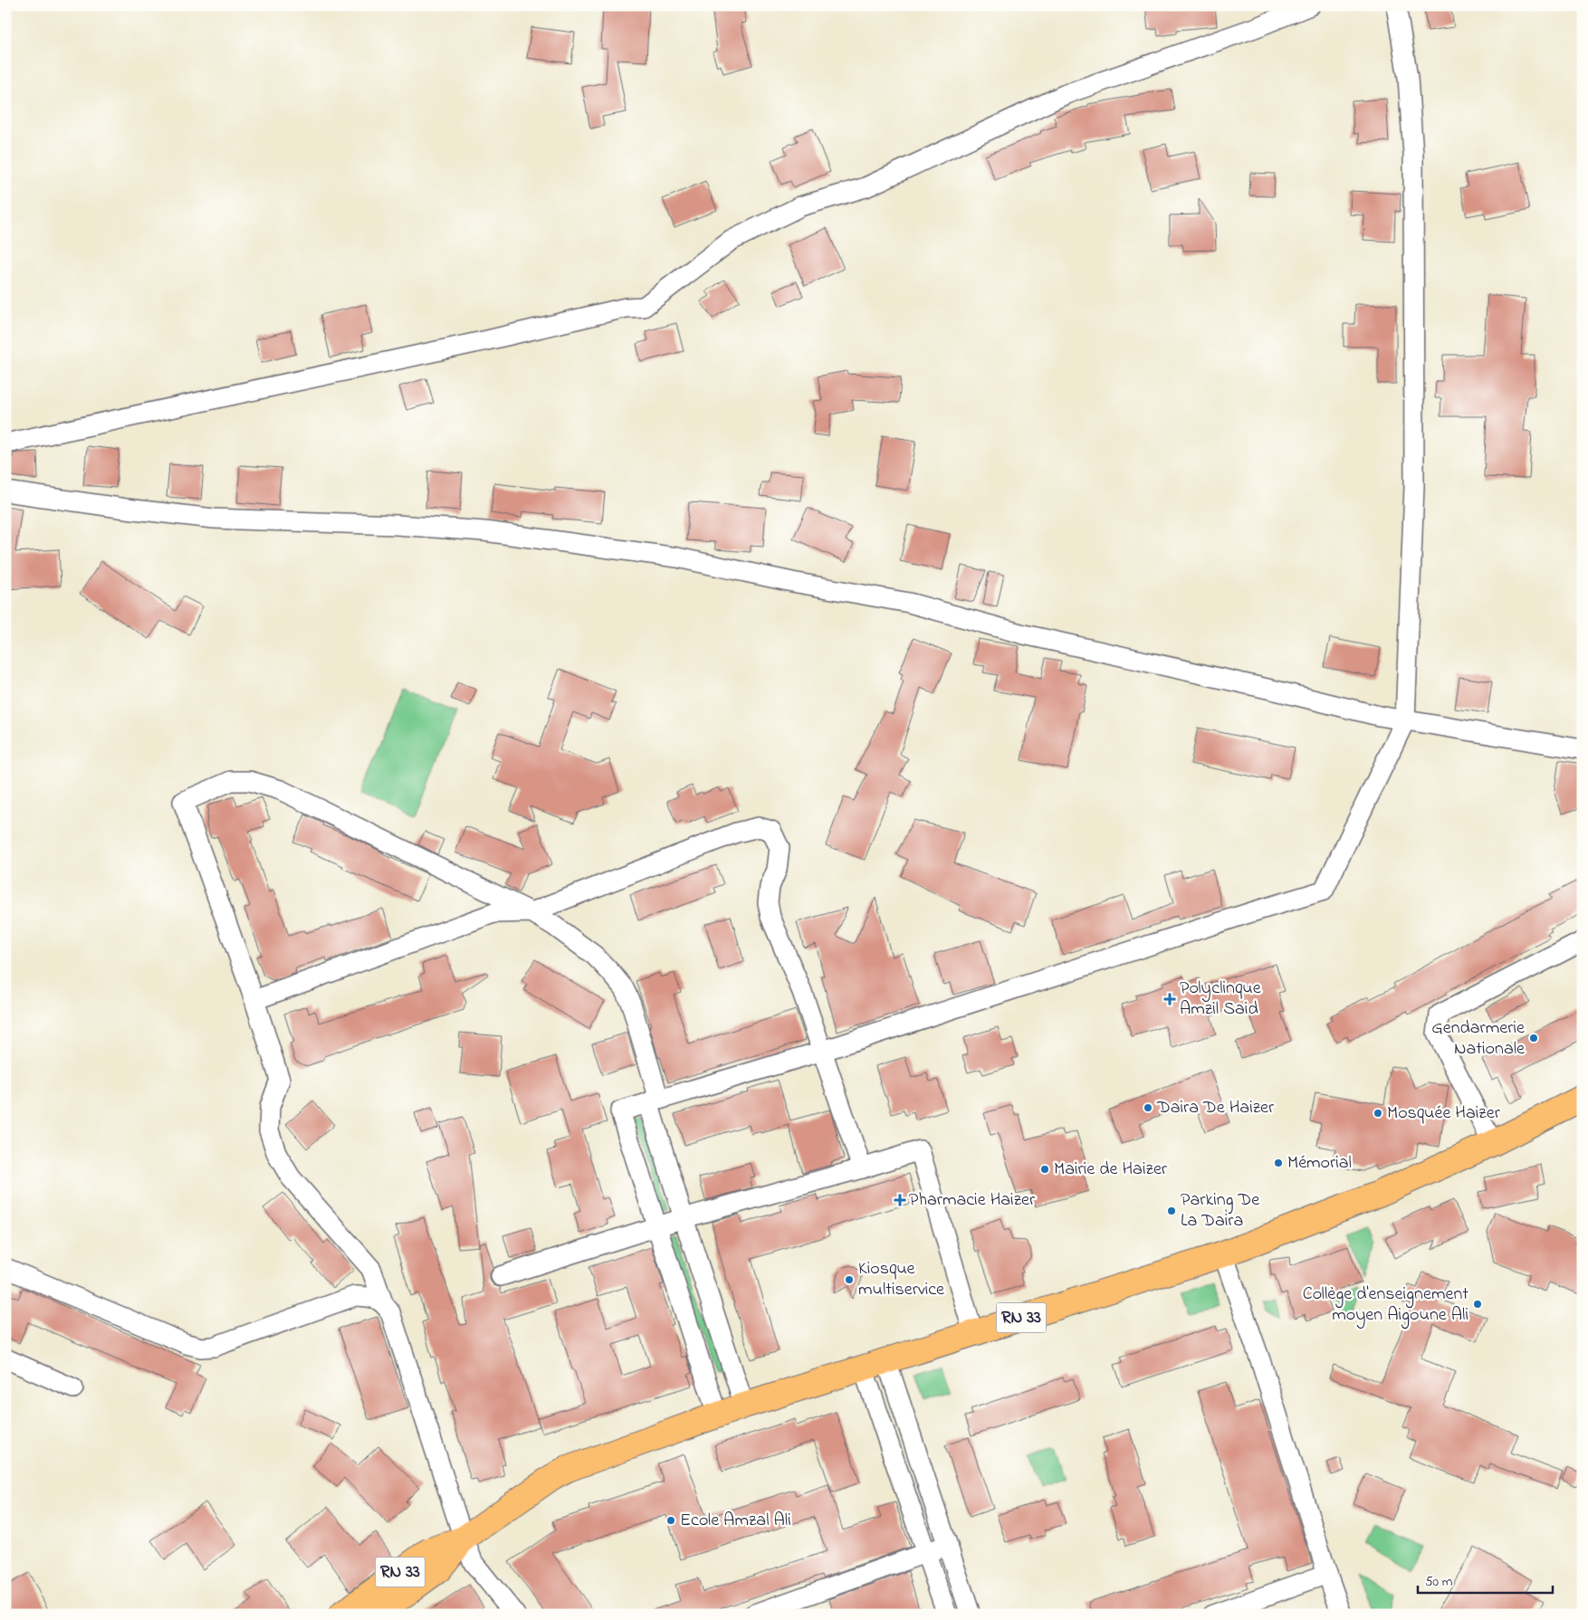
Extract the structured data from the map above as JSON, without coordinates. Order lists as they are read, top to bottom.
{
  "streets": {
    "main road": ["RN 33"]
  },
  "places": {
    "health": ["Polyclinque Amzil Said", "Pharmacie Haizer"],
    "other": [
      "Gendarmerie Nationale",
      "Daira De Haizer",
      "Mosquée Haizer",
      "Mémorial",
      "Mairie de Haizer",
      "Parking De La Daira",
      "Kiosque multiservice",
      "Collège d'enseignement moyen Aigoune Ali",
      "Ecole Amzal Ali"
    ]
  },
  "scale_bar": "50 m"
}
